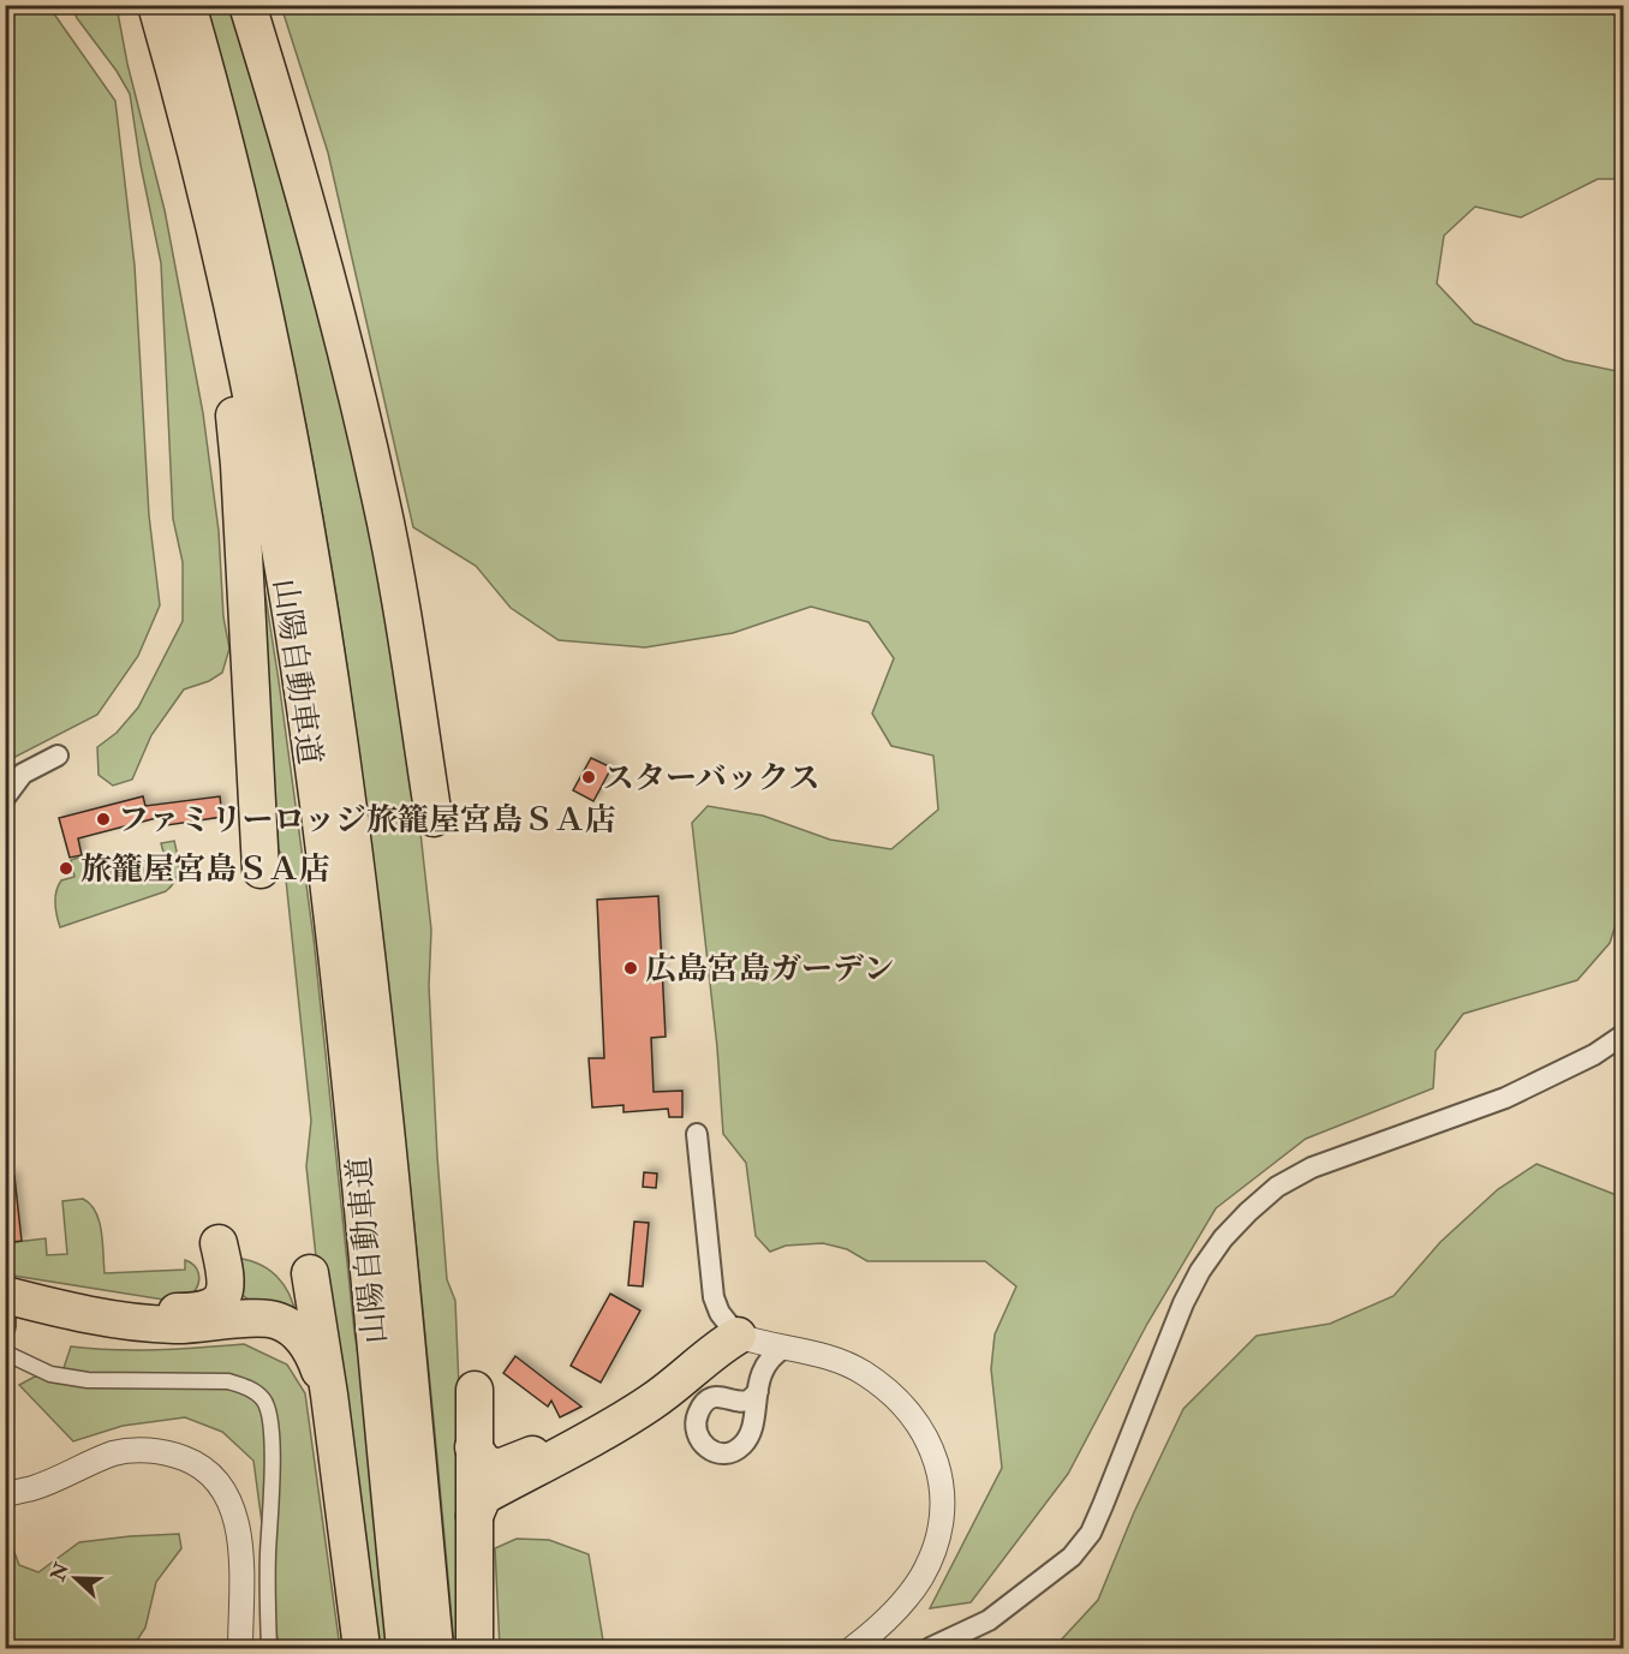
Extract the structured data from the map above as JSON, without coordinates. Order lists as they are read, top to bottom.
{
  "streets": {
    "highway": ["山陽自動車道"]
  },
  "places": [
    "スターバックス",
    "ファミリーロッジ旅籠屋宮島ＳＡ店",
    "旅籠屋宮島ＳＡ店",
    "広島宮島ガーデン"
  ],
  "north": "left"
}
